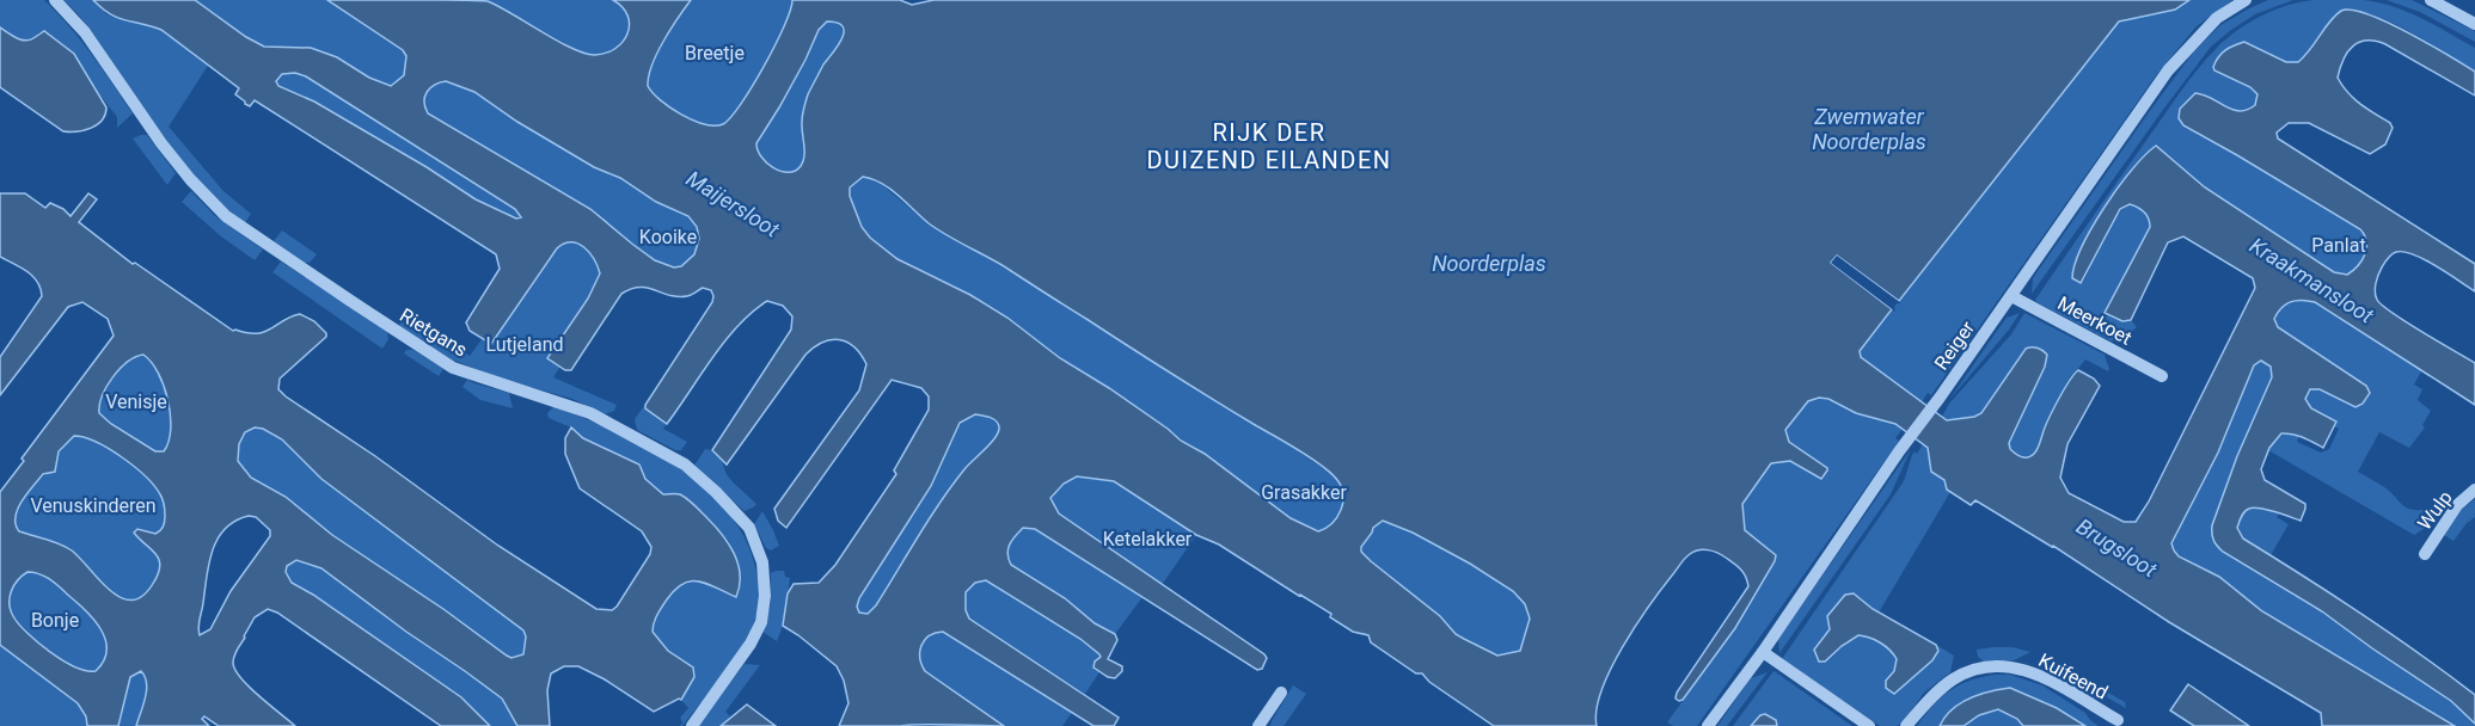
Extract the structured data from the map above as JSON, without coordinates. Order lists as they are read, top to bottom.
{
  "streets": {
    "street": [
      "Meerkoet",
      "Rietgans",
      "Reiger",
      "Wulp",
      "Kuifeend"
    ]
  },
  "crossings": [
    ["Meerkoet", "Reiger"]
  ],
  "districts": ["RIJK DER DUIZEND EILANDEN"],
  "water": [
    "Zwemwater Noorderplas",
    "Maijersloot",
    "Noorderplas",
    "Kraakmansloot",
    "Brugsloot"
  ],
  "parks": [
    "Breetje",
    "Kooike",
    "Panlat",
    "Lutjeland",
    "Venisje",
    "Grasakker",
    "Venuskinderen",
    "Ketelakker",
    "Bonje"
  ]
}
